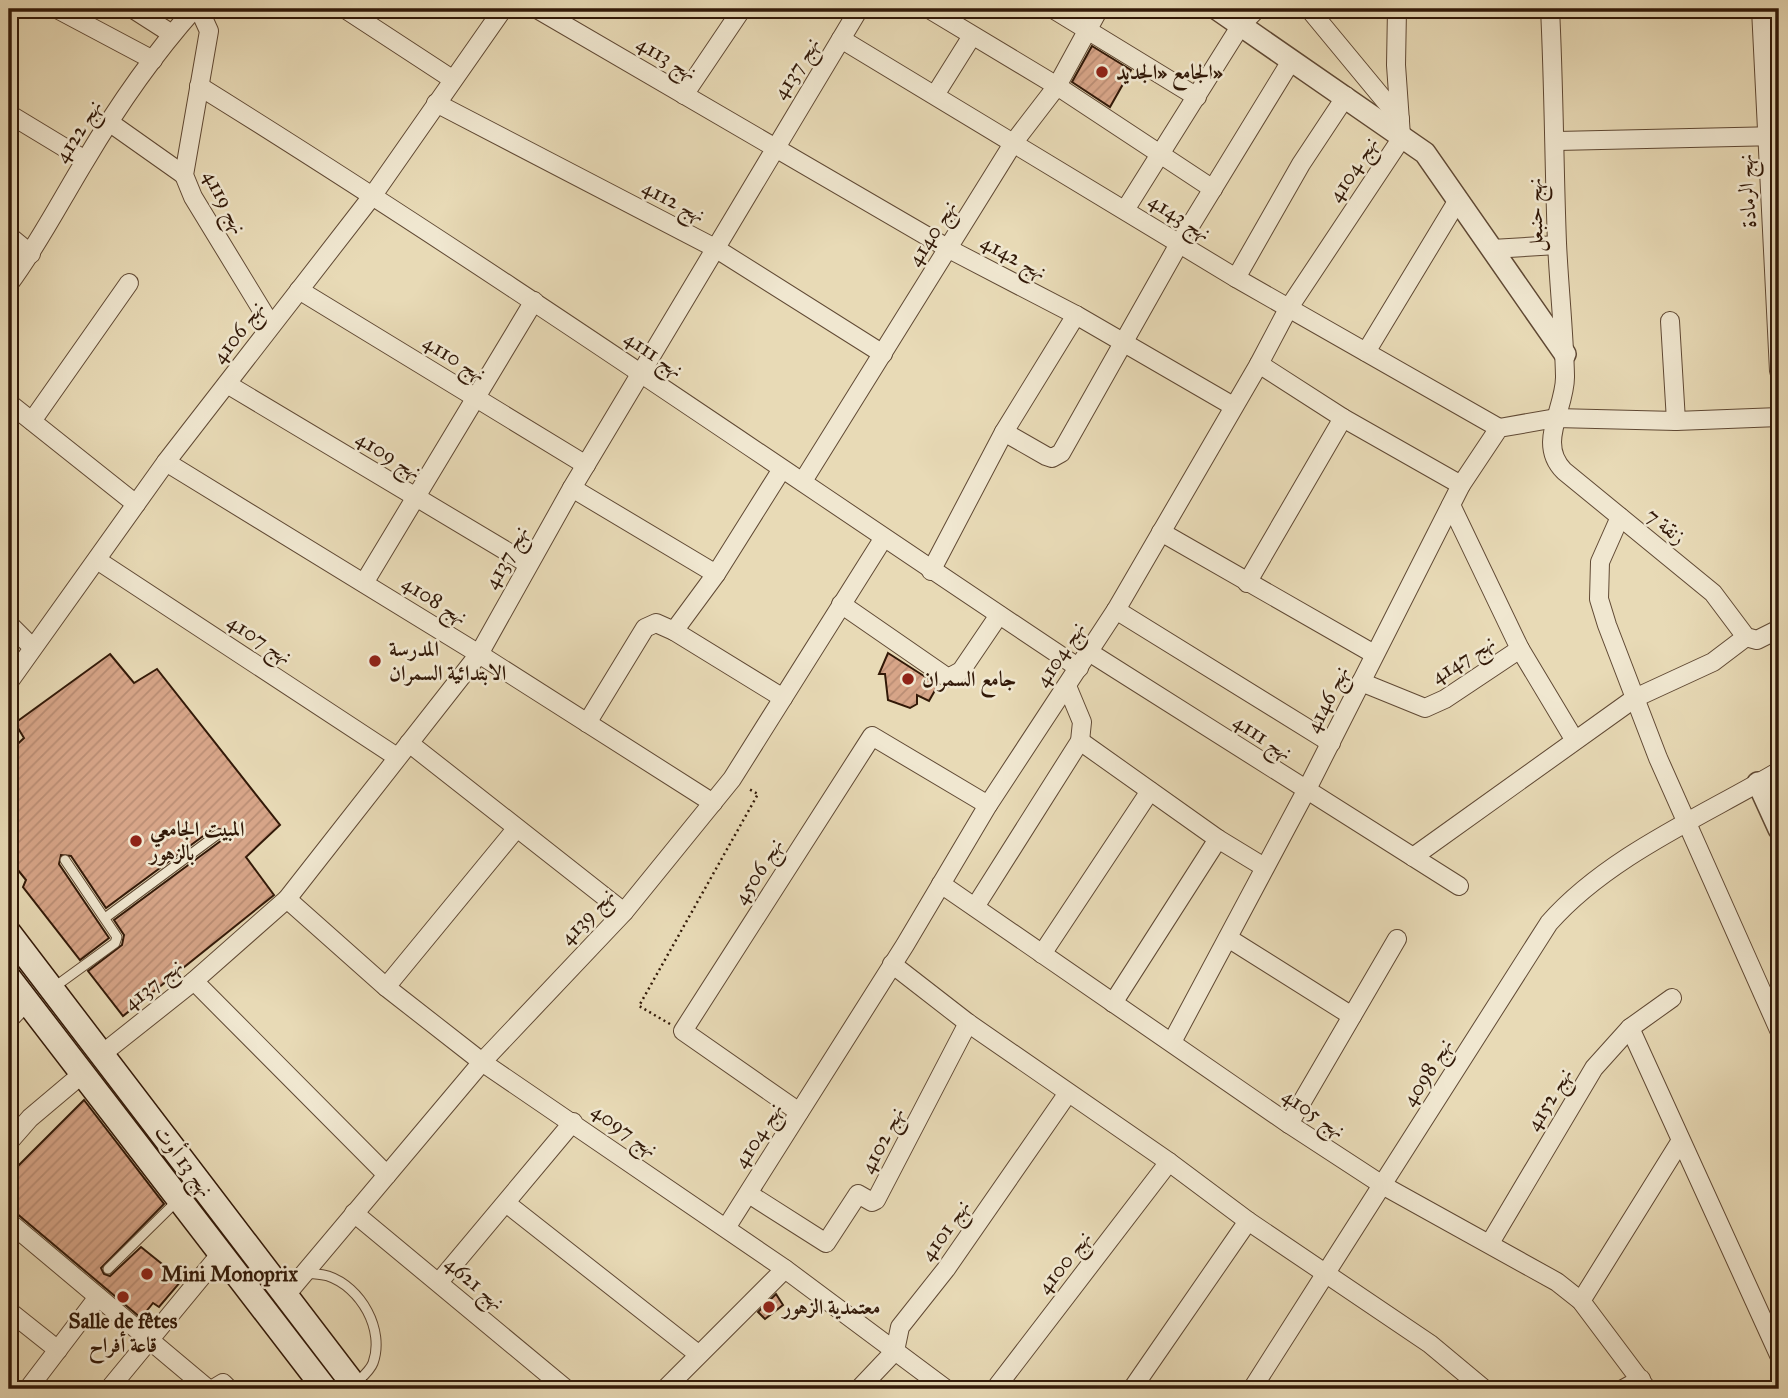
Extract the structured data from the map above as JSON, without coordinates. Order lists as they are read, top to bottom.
{
  "streets": {
    "main road": ["نهج 13 أوت"],
    "street": [
      "نهج 4113",
      "نهج 4137",
      "نهج 4122",
      "نهج 4104",
      "نهج الرمادة",
      "نهج 4112",
      "نهج 4119",
      "نهج حنبعل",
      "نهج 4143",
      "نهج 4140",
      "نهج 4142",
      "نهج 4106",
      "نهج 4111",
      "نهج 4110",
      "نهج 4109",
      "زنقة 7",
      "نهج 4108",
      "نهج 4107",
      "نهج 4147",
      "نهج 4146",
      "نهج 4506",
      "نهج 4139",
      "نهج 4098",
      "نهج 4152",
      "نهج 4105",
      "نهج 4097",
      "نهج 4102",
      "نهج 4101",
      "نهج 4100",
      "نهج 4621"
    ]
  },
  "crossings": [
    ["نهج 4113", "نهج 4137"],
    ["نهج 4113", "نهج 4142"],
    ["نهج 4137", "نهج 4112"],
    ["نهج 4137", "نهج 4143"],
    ["نهج 4137", "نهج 4142"],
    ["نهج 4137", "نهج 4111"],
    ["نهج 4137", "نهج 4110"],
    ["نهج 4137", "نهج 4109"],
    ["نهج 4137", "نهج 4108"],
    ["نهج 4137", "نهج 4107"],
    ["نهج 4137", "نهج 4097"],
    ["نهج 4137", "نهج 13 أوت"],
    ["نهج 4122", "نهج 4119"],
    ["نهج 4104", "نهج 4143"],
    ["نهج 4104", "نهج 4142"],
    ["نهج 4104", "نهج 4111"],
    ["نهج 4104", "نهج 4506"],
    ["نهج 4104", "نهج 4105"],
    ["نهج 4104", "نهج 4097"],
    ["نهج 4104", "نهج 4102"],
    ["نهج 4112", "نهج 4140"],
    ["نهج 4112", "نهج 4106"],
    ["نهج 4119", "نهج 4106"],
    ["نهج 4119", "نهج 4111"],
    ["نهج حنبعل", "زنقة 7"],
    ["نهج 4143", "نهج 4140"],
    ["نهج 4143", "نهج 4146"],
    ["نهج 4140", "نهج 4142"],
    ["نهج 4140", "نهج 4111"],
    ["نهج 4106", "نهج 4111"],
    ["نهج 4106", "نهج 4110"],
    ["نهج 4106", "نهج 4109"],
    ["نهج 4106", "نهج 4108"],
    ["نهج 4106", "نهج 4107"],
    ["نهج 4111", "نهج 4146"],
    ["نهج 4111", "نهج 4139"],
    ["نهج 4108", "نهج 4139"],
    ["نهج 4107", "نهج 4139"],
    ["نهج 4147", "نهج 4146"],
    ["نهج 4146", "نهج 4105"],
    ["نهج 4139", "نهج 4097"],
    ["نهج 4139", "نهج 13 أوت"],
    ["نهج 4139", "نهج 4621"],
    ["نهج 4098", "نهج 4105"],
    ["نهج 4152", "نهج 4105"],
    ["نهج 4097", "نهج 4101"]
  ],
  "places": [
    "الجامع «الجديد»",
    "المدرسة الابتدائية السمران",
    "جامع السمران",
    "المبيت الجامعي بالزهور",
    "Mini Monoprix",
    "Salle de fêtes قاعة أفراح",
    "معتمدية الزهور"
  ]
}
